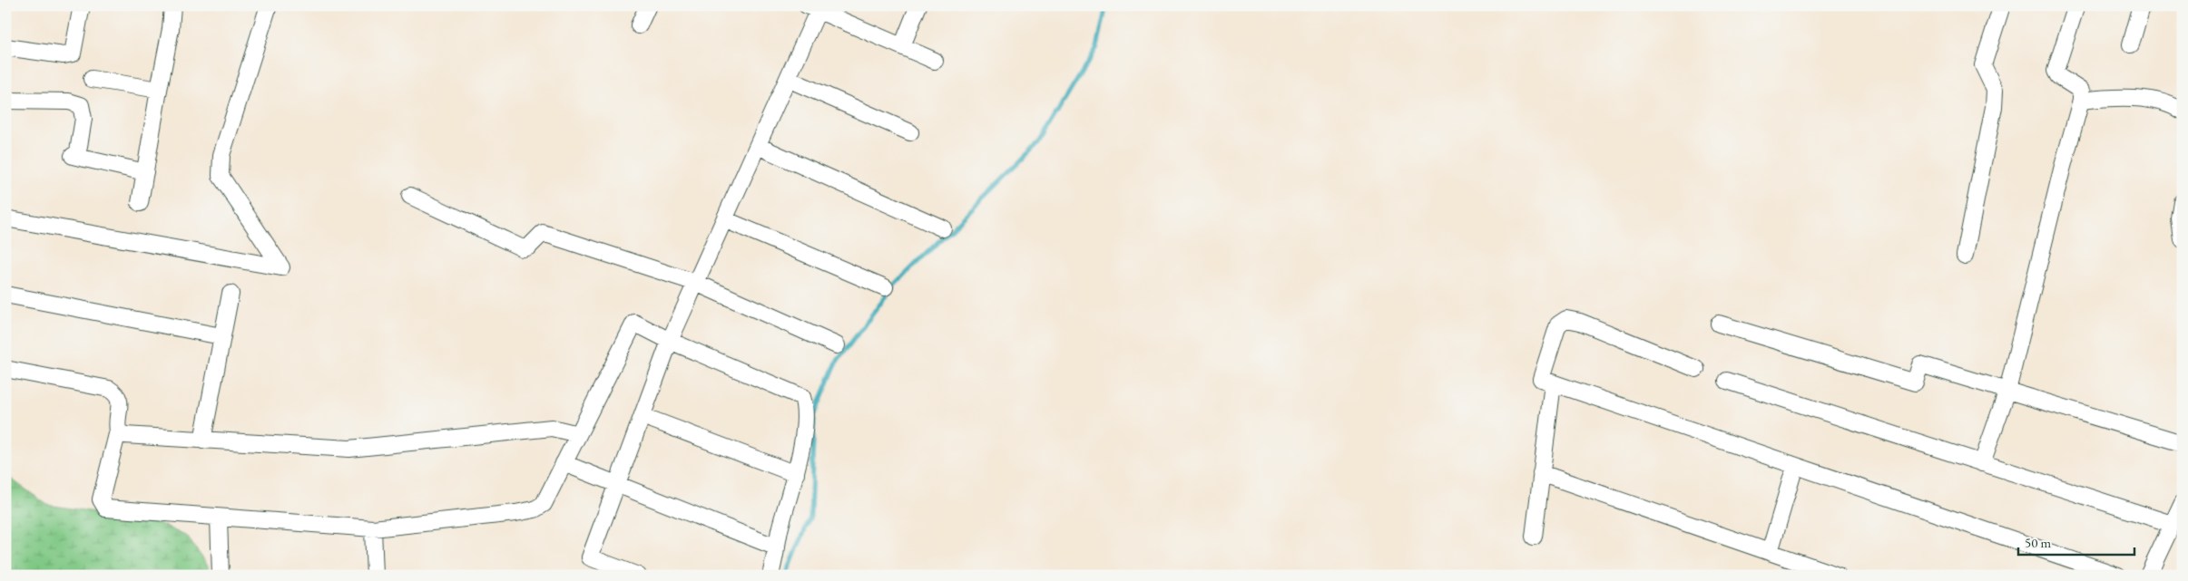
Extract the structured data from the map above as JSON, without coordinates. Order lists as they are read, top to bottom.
{
  "scale_bar": "50 m"
}
